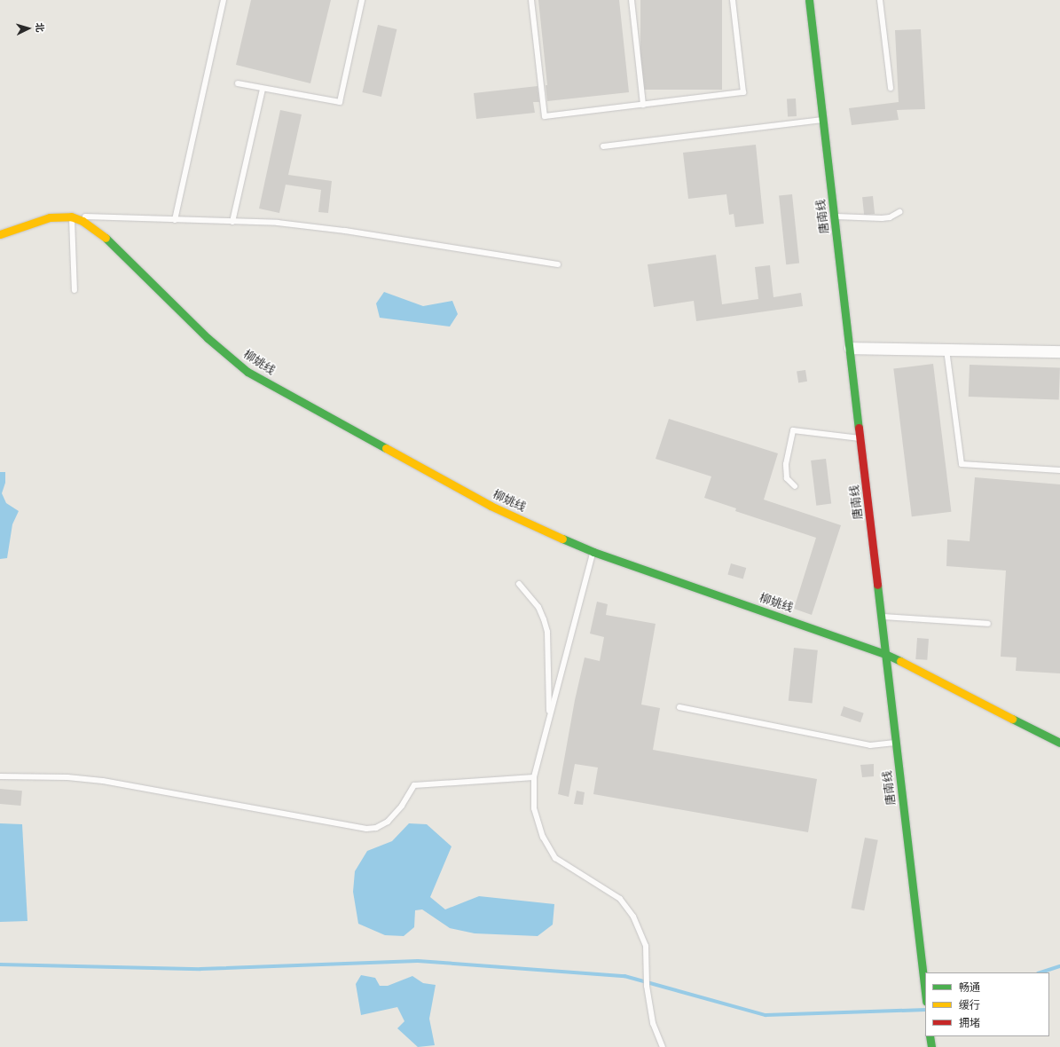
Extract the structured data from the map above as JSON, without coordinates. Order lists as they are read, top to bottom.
{
  "streets": {
    "street": ["唐南线", "柳姚线"]
  },
  "crossings": [
    ["唐南线", "柳姚线"]
  ],
  "legend": ["畅通", "缓行", "拥堵"],
  "north": "right"
}
